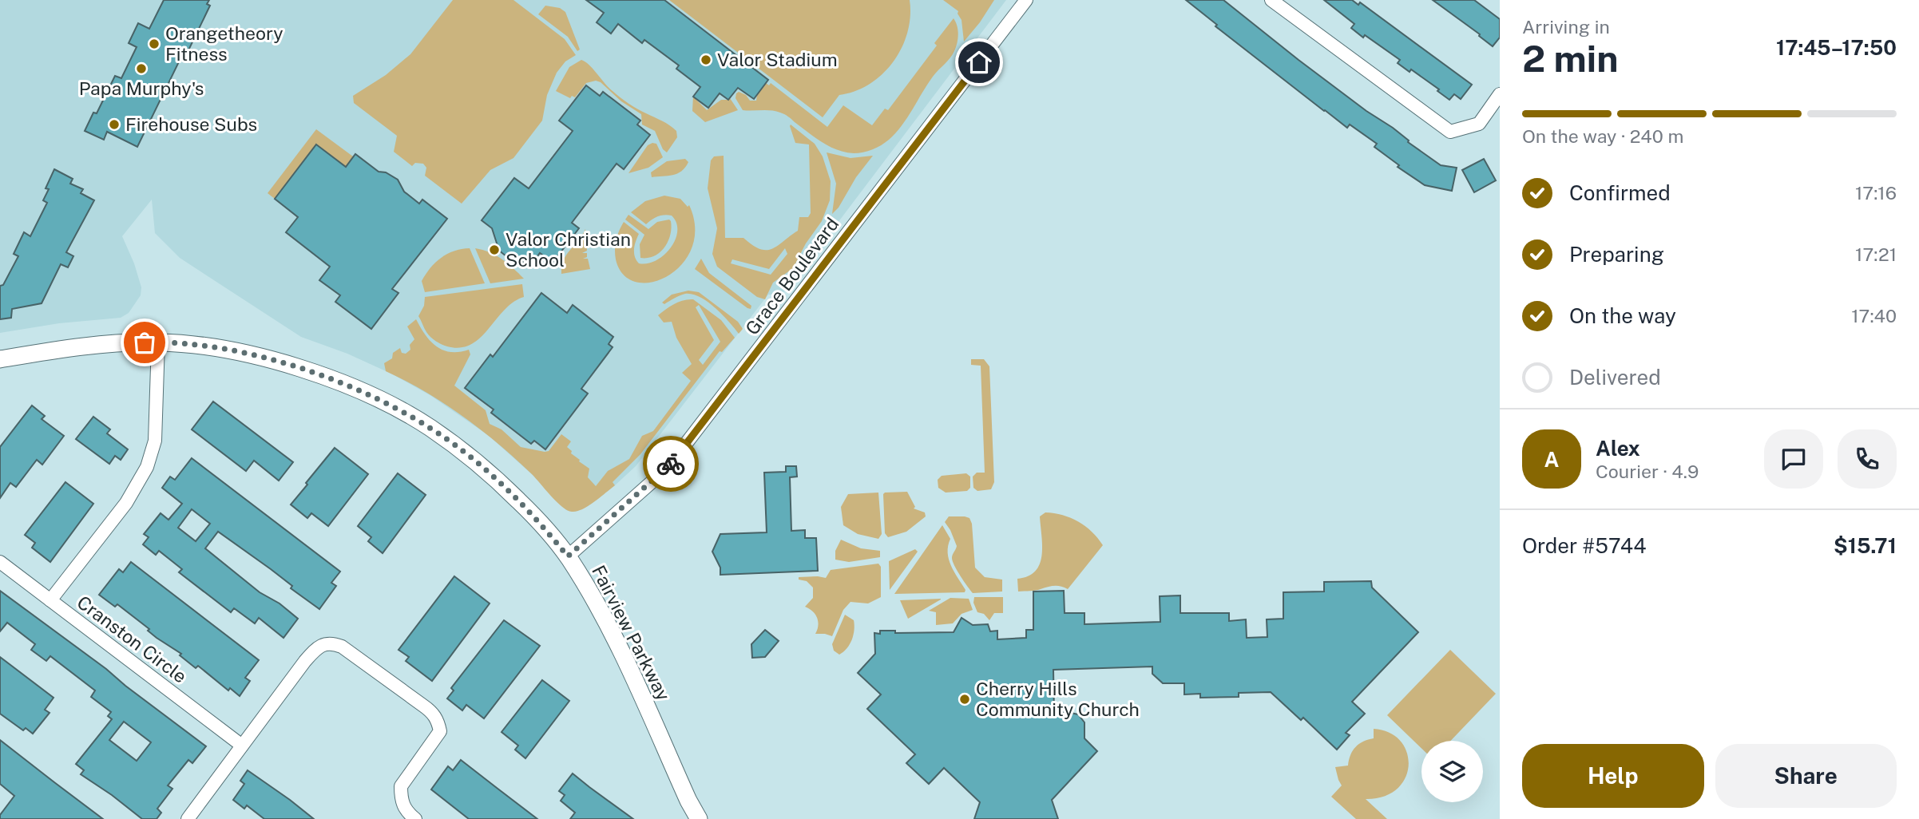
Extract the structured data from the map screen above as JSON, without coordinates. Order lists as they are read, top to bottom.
{
  "streets": {
    "main road": ["Fairview Parkway"],
    "street": ["Grace Boulevard", "Cranston Circle"]
  },
  "crossings": [
    ["Grace Boulevard", "Fairview Parkway"]
  ],
  "places": [
    "Orangetheory Fitness",
    "Valor Stadium",
    "Papa Murphy's",
    "Firehouse Subs",
    "Valor Christian School",
    "Cherry Hills Community Church"
  ],
  "page": {
    "heading": ["2 min", "Arriving in", "17:45–17:50"],
    "panel": [
      "Alex",
      "Courier · 4.9",
      "Order #5744",
      "$15.71"
    ],
    "bar": "On the way · 240 m",
    "list": [
      ["Confirmed", "17:16"],
      ["Preparing", "17:21"],
      ["On the way", "17:40"],
      "Delivered"
    ],
    "round": "A",
    "buttons": ["Help", "Share"]
  }
}
